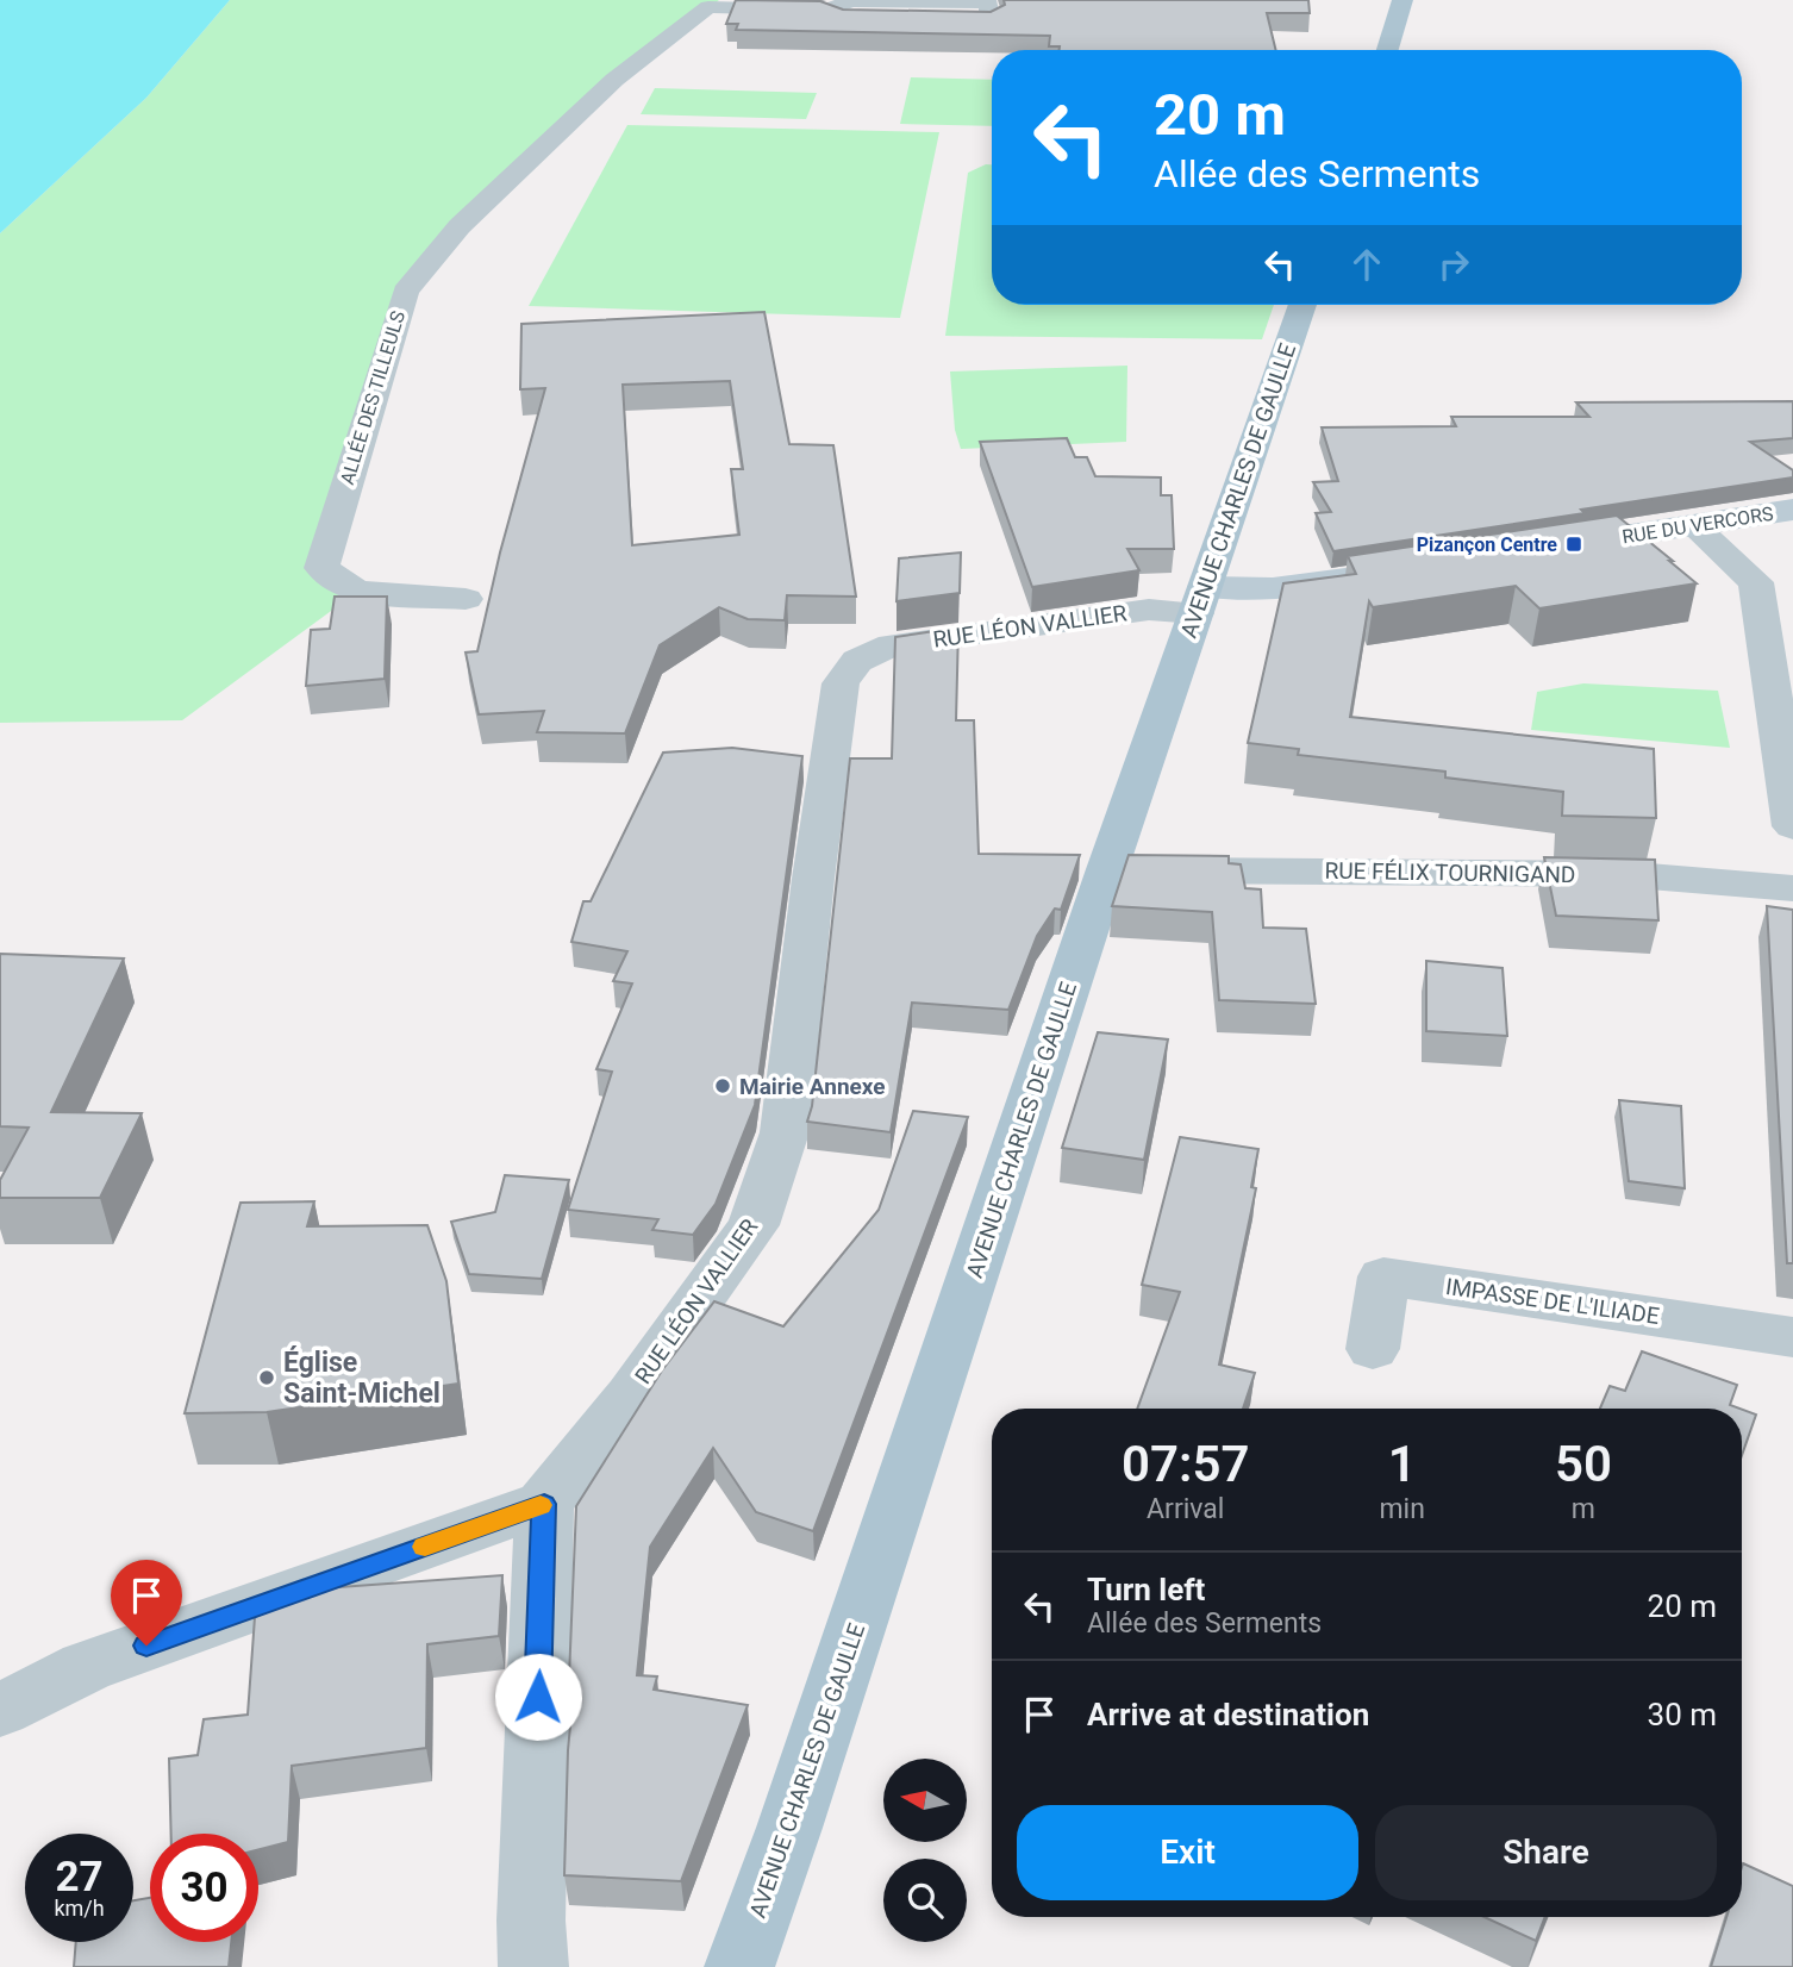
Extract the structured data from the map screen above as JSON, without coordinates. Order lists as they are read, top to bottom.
{
  "streets": {
    "main road": ["AVENUE CHARLES DE GAULLE"],
    "street": [
      "ALLÉE DES TILLEULS",
      "RUE DU VERCORS",
      "RUE LÉON VALLIER",
      "RUE FÉLIX TOURNIGAND",
      "IMPASSE DE L'ILIADE"
    ]
  },
  "crossings": [
    ["AVENUE CHARLES DE GAULLE", "RUE LÉON VALLIER"],
    ["AVENUE CHARLES DE GAULLE", "RUE FÉLIX TOURNIGAND"]
  ],
  "places": {
    "transit": ["Pizançon Centre"],
    "other": ["Mairie Annexe", "Église Saint-Michel"]
  },
  "north": "left",
  "page": {
    "turn": ["20 m", "Allée des Serments"],
    "eta": [
      "07:57",
      "Arrival",
      "1",
      "min",
      "50",
      "m"
    ],
    "list": [
      {
        "name": "Turn left",
        "note": "Allée des Serments",
        "value": "20 m"
      },
      {
        "name": "Arrive at destination",
        "value": "30 m"
      }
    ],
    "buttons": ["Exit", "Share"],
    "speed": "27 km/h",
    "limit": "30"
  }
}
